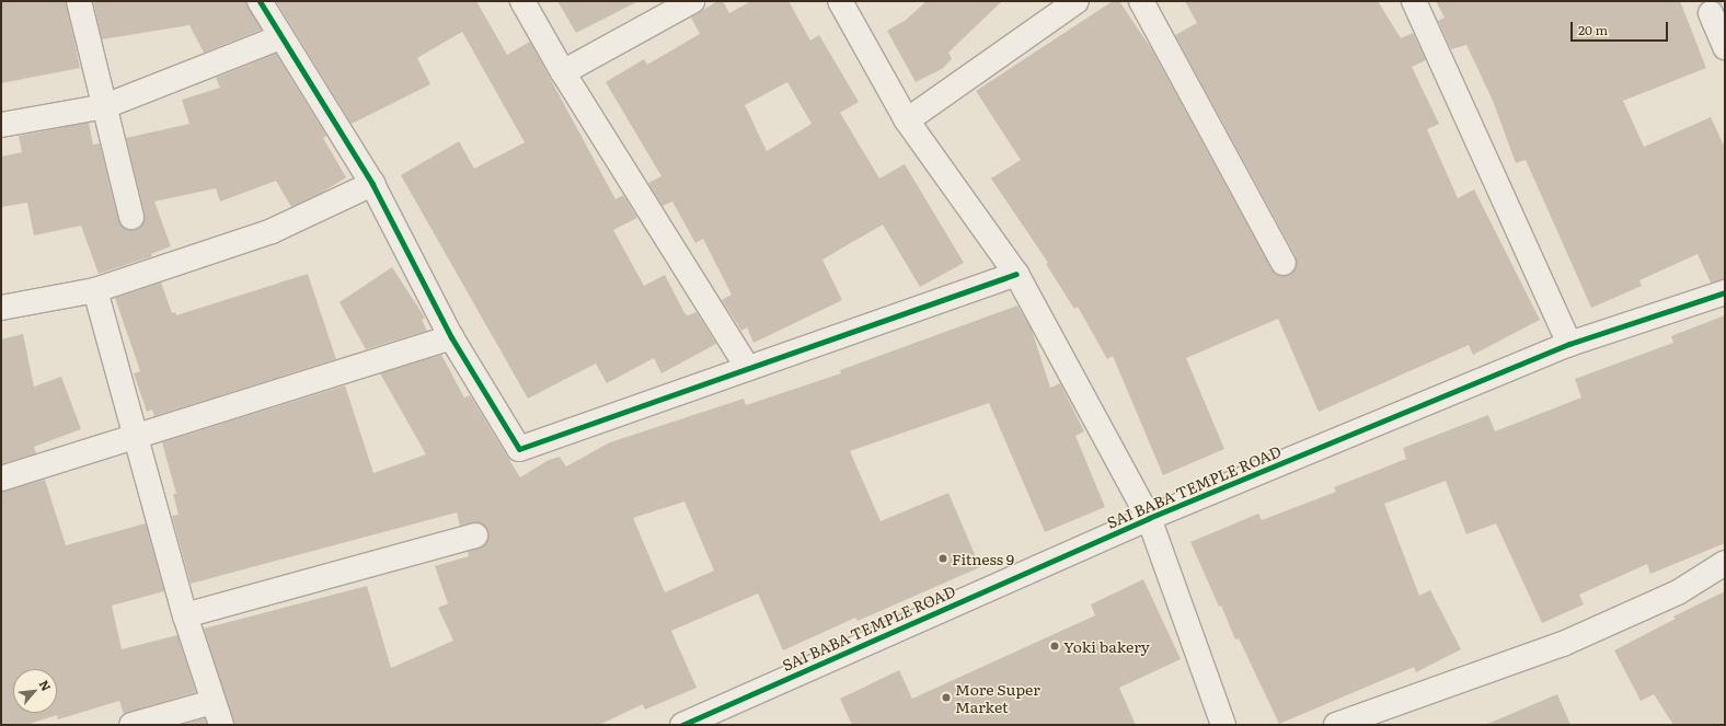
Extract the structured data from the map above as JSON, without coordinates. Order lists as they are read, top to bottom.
{
  "streets": {
    "street": ["SAI BABA TEMPLE ROAD"]
  },
  "places": ["Fitness 9", "Yoki bakery", "More Super Market"],
  "scale_bar": "20 m",
  "north": "top right"
}
